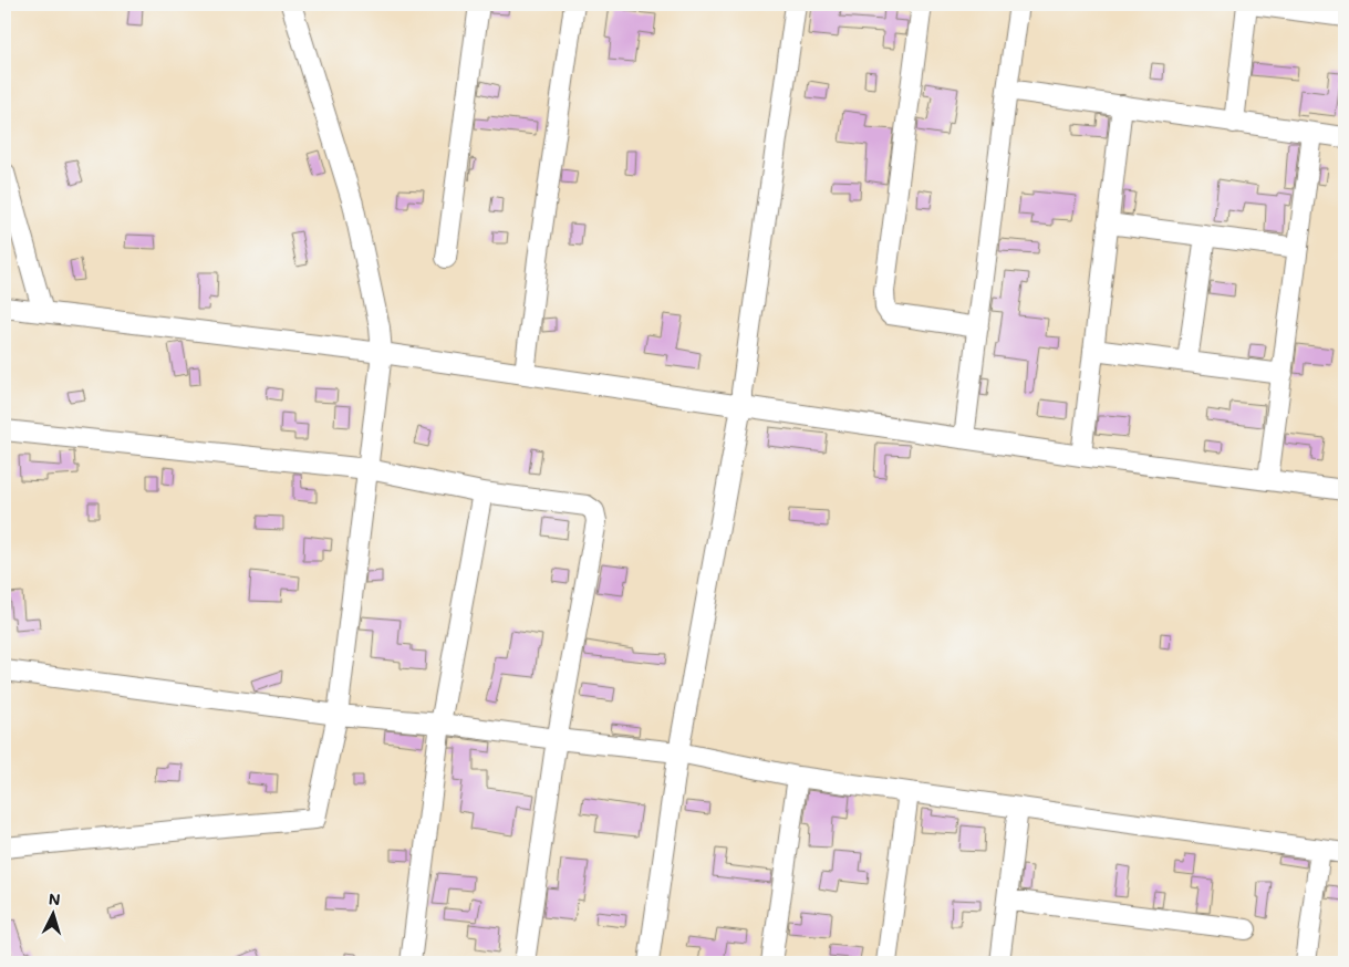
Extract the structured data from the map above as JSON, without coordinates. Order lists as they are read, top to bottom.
{
  "north": "top"
}
